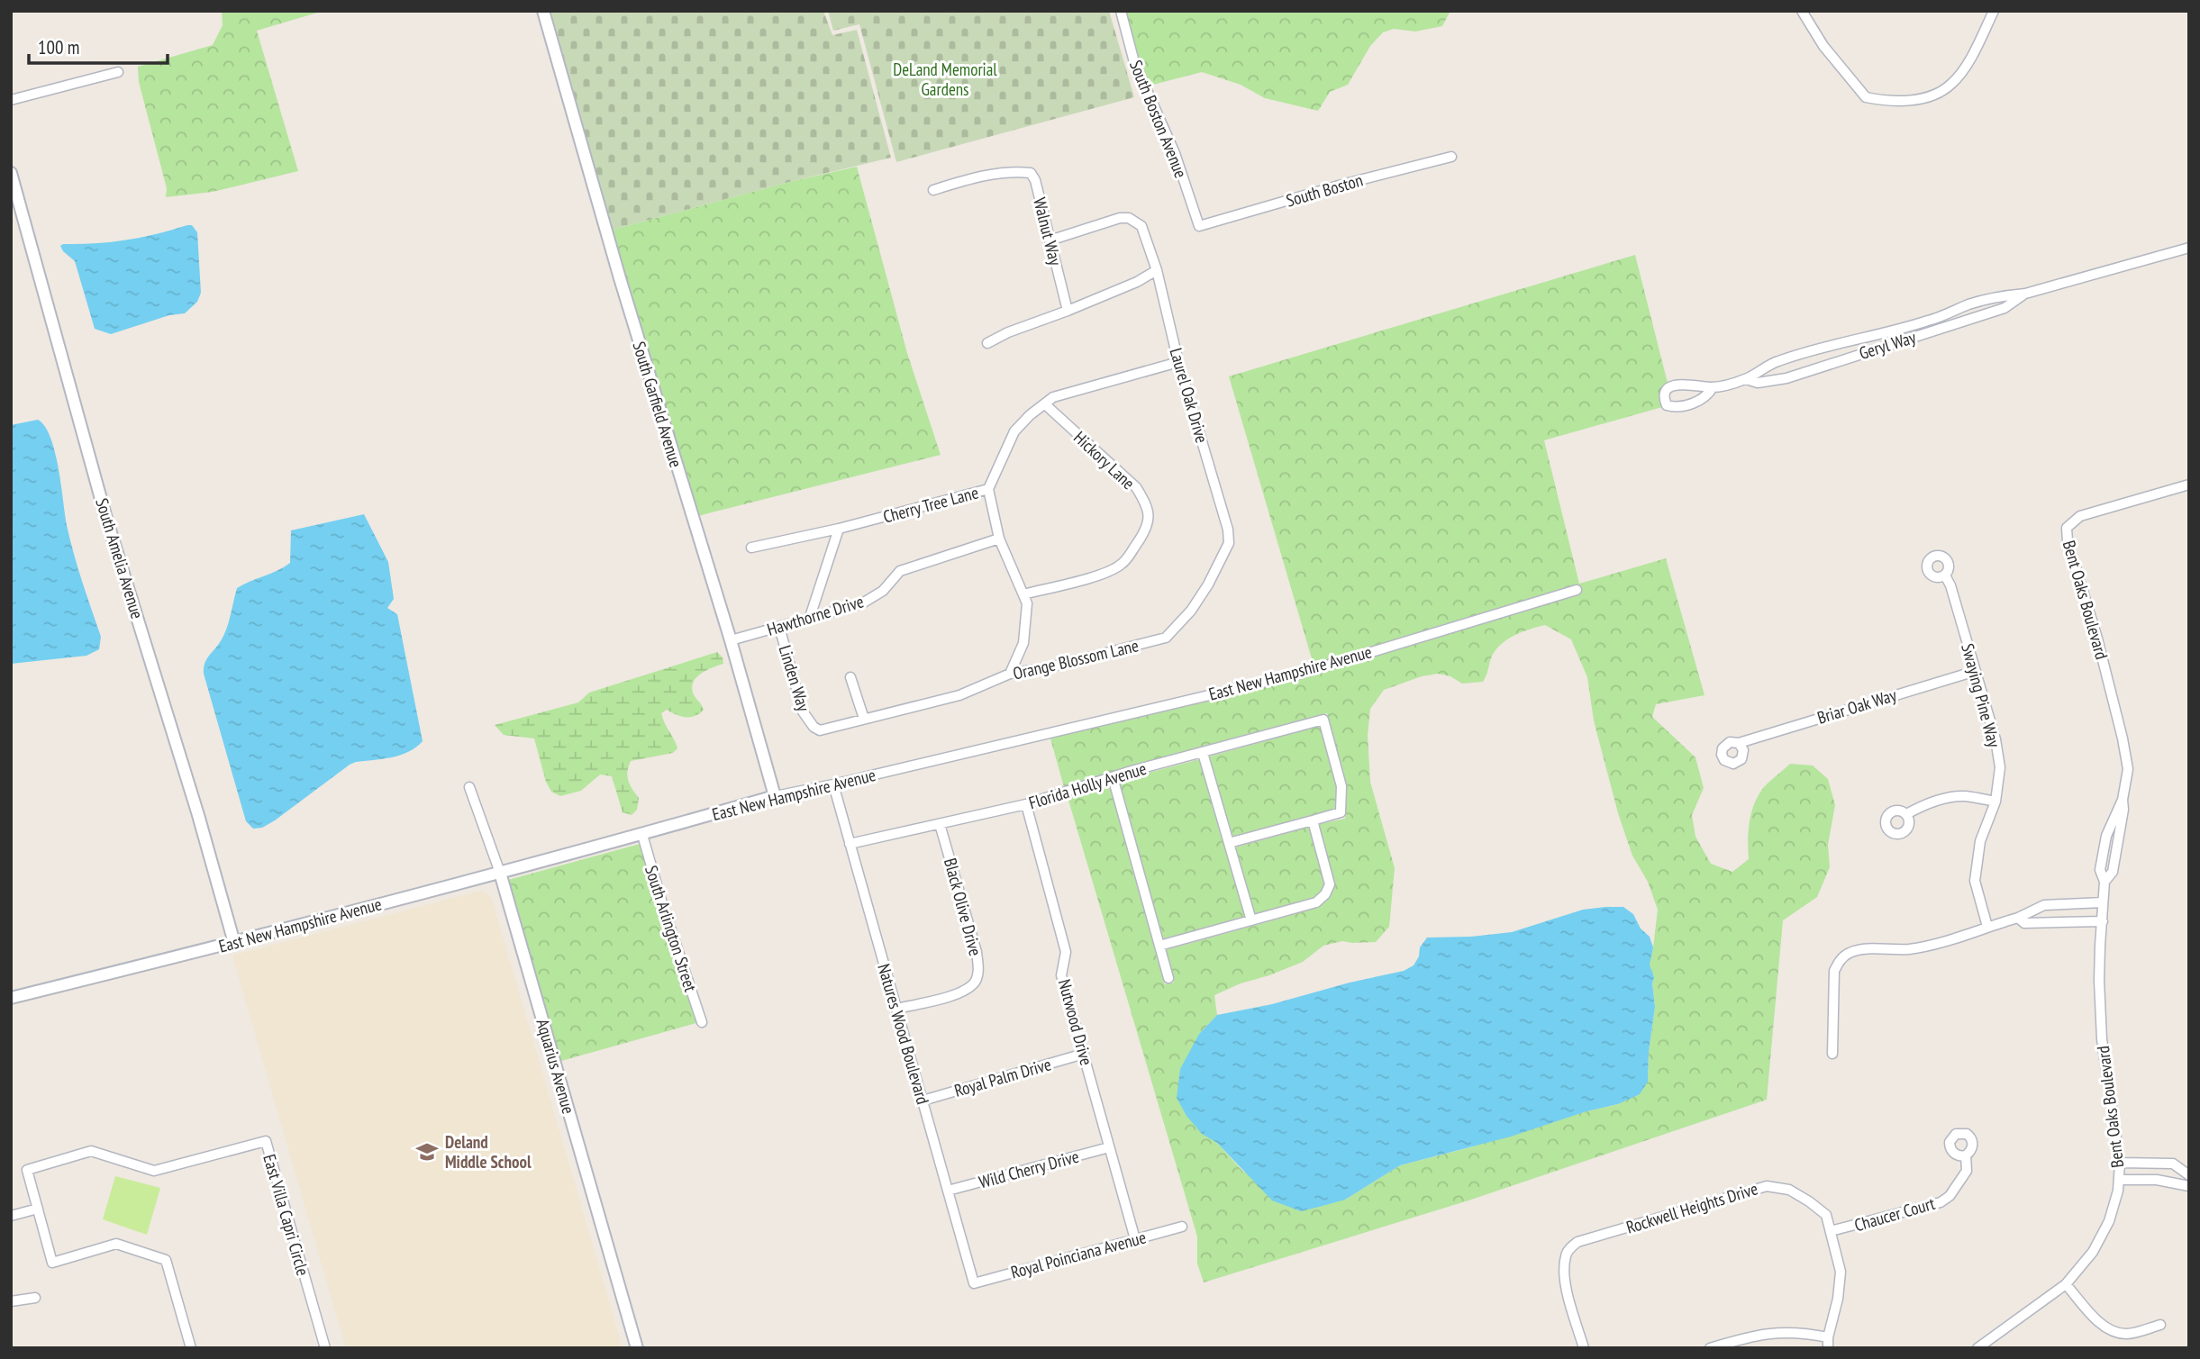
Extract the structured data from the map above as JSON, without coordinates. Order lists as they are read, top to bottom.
{
  "streets": {
    "street": [
      "South Boston Avenue",
      "South Boston",
      "Walnut Way",
      "Geryl Way",
      "Laurel Oak Drive",
      "South Garfield Avenue",
      "Hickory Lane",
      "Cherry Tree Lane",
      "South Amelia Avenue",
      "Bent Oaks Boulevard",
      "Hawthorne Drive",
      "Orange Blossom Lane",
      "East New Hampshire Avenue",
      "Linden Way",
      "Swaying Pine Way",
      "Briar Oak Way",
      "Florida Holly Avenue",
      "Black Olive Drive",
      "South Arlington Street",
      "Nutwood Drive",
      "Natures Wood Boulevard",
      "Aquarius Avenue",
      "Royal Palm Drive",
      "Wild Cherry Drive",
      "Rockwell Heights Drive",
      "Chaucer Court",
      "East Villa Capri Circle",
      "Royal Poinciana Avenue"
    ]
  },
  "crossings": [
    ["South Boston Avenue", "South Boston"],
    ["Walnut Way", "Laurel Oak Drive"],
    ["Laurel Oak Drive", "Cherry Tree Lane"],
    ["Laurel Oak Drive", "Orange Blossom Lane"],
    ["South Garfield Avenue", "Hawthorne Drive"],
    ["South Garfield Avenue", "East New Hampshire Avenue"],
    ["Hickory Lane", "Cherry Tree Lane"],
    ["Hickory Lane", "Hawthorne Drive"],
    ["Cherry Tree Lane", "Hawthorne Drive"],
    ["South Amelia Avenue", "East New Hampshire Avenue"],
    ["Hawthorne Drive", "Linden Way"],
    ["Orange Blossom Lane", "Linden Way"],
    ["East New Hampshire Avenue", "South Arlington Street"],
    ["East New Hampshire Avenue", "Natures Wood Boulevard"],
    ["East New Hampshire Avenue", "Aquarius Avenue"],
    ["Swaying Pine Way", "Briar Oak Way"],
    ["Florida Holly Avenue", "Black Olive Drive"],
    ["Florida Holly Avenue", "Nutwood Drive"],
    ["Florida Holly Avenue", "Natures Wood Boulevard"],
    ["Black Olive Drive", "Natures Wood Boulevard"],
    ["Nutwood Drive", "Royal Palm Drive"],
    ["Nutwood Drive", "Wild Cherry Drive"],
    ["Nutwood Drive", "Royal Poinciana Avenue"],
    ["Natures Wood Boulevard", "Royal Palm Drive"],
    ["Natures Wood Boulevard", "Wild Cherry Drive"],
    ["Natures Wood Boulevard", "Royal Poinciana Avenue"],
    ["Rockwell Heights Drive", "Chaucer Court"]
  ],
  "parks": ["DeLand Memorial Gardens"],
  "places": {
    "school or university": ["Deland Middle School"]
  },
  "scale_bar": "100 m"
}
